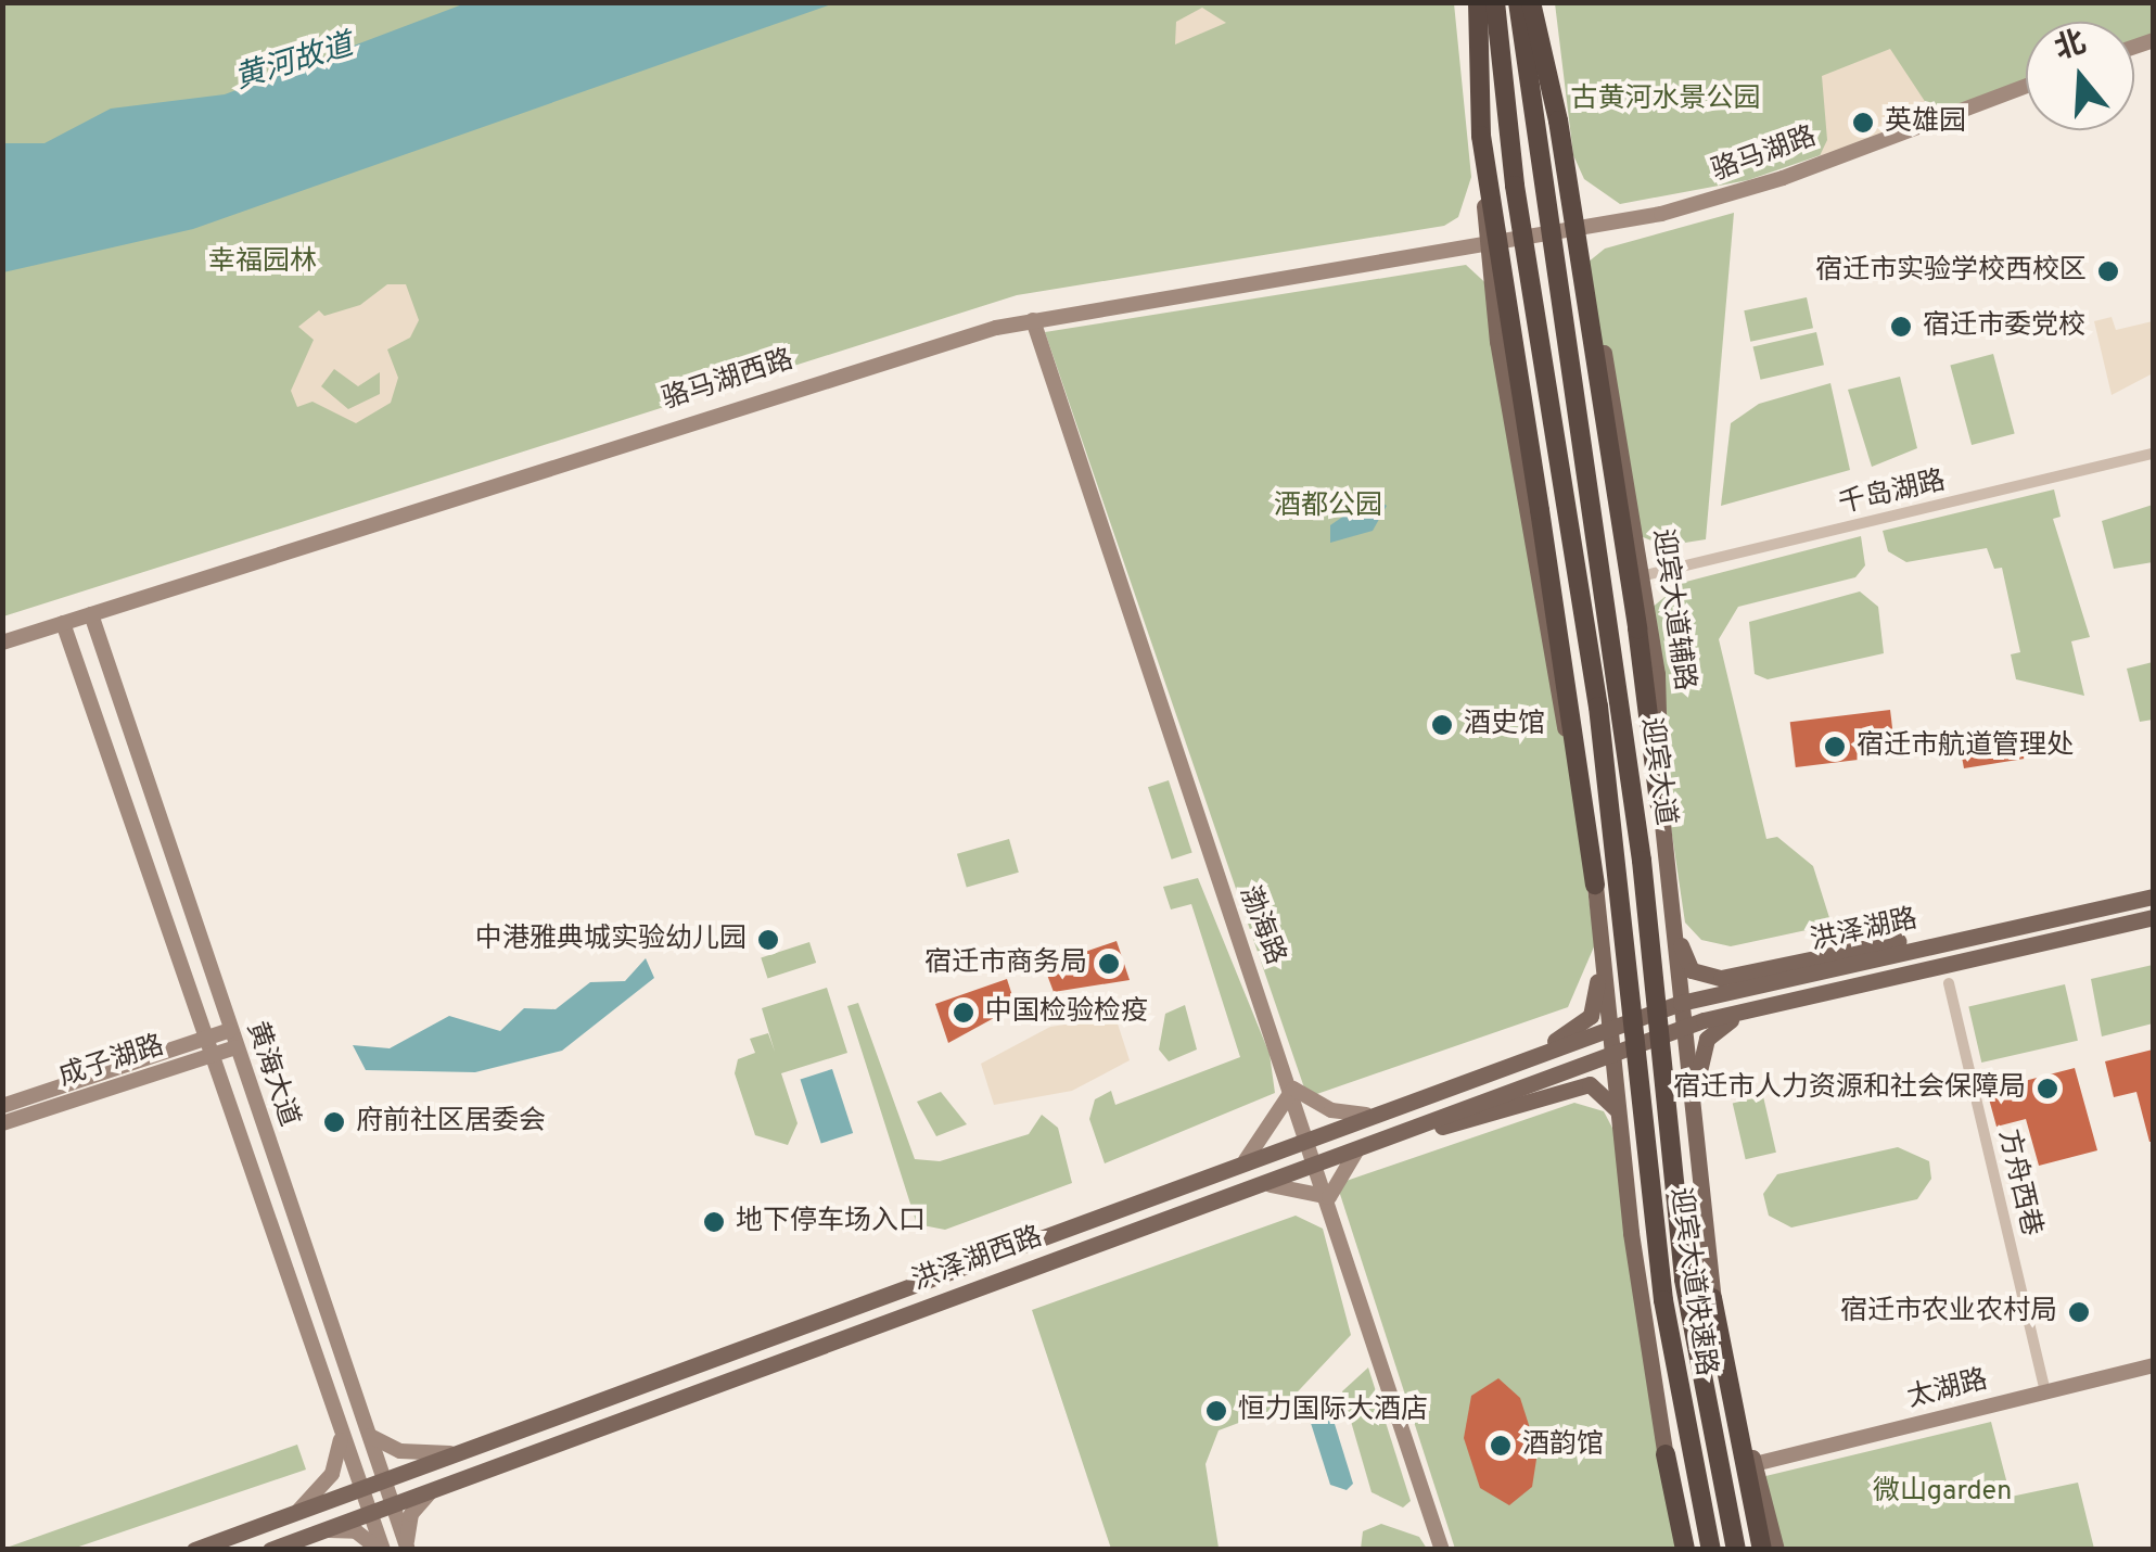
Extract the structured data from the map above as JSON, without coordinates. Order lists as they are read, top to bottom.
{
  "streets": {
    "highway": ["迎宾大道", "迎宾大道快速路"],
    "main road": ["迎宾大道辅路", "洪泽湖路", "洪泽湖西路"],
    "street": [
      "骆马湖路",
      "骆马湖西路",
      "千岛湖路",
      "渤海路",
      "成子湖路",
      "黄海大道",
      "方舟西巷",
      "太湖路"
    ]
  },
  "crossings": [
    ["骆马湖路", "骆马湖西路"],
    ["骆马湖路", "迎宾大道辅路"],
    ["骆马湖西路", "渤海路"],
    ["骆马湖西路", "黄海大道"],
    ["千岛湖路", "迎宾大道辅路"],
    ["迎宾大道辅路", "洪泽湖路"],
    ["迎宾大道辅路", "洪泽湖西路"],
    ["迎宾大道辅路", "太湖路"],
    ["迎宾大道", "迎宾大道快速路"],
    ["渤海路", "洪泽湖西路"],
    ["洪泽湖路", "洪泽湖西路"],
    ["成子湖路", "黄海大道"],
    ["黄海大道", "洪泽湖西路"],
    ["方舟西巷", "太湖路"]
  ],
  "water": ["黄河故道"],
  "parks": [
    "古黄河水景公园",
    "幸福园林",
    "酒都公园",
    "微山garden"
  ],
  "places": [
    "英雄园",
    "宿迁市实验学校西校区",
    "宿迁市委党校",
    "酒史馆",
    "宿迁市航道管理处",
    "中港雅典城实验幼儿园",
    "宿迁市商务局",
    "中国检验检疫",
    "宿迁市人力资源和社会保障局",
    "府前社区居委会",
    "地下停车场入口",
    "宿迁市农业农村局",
    "恒力国际大酒店",
    "酒韵馆"
  ],
  "north": "top"
}
